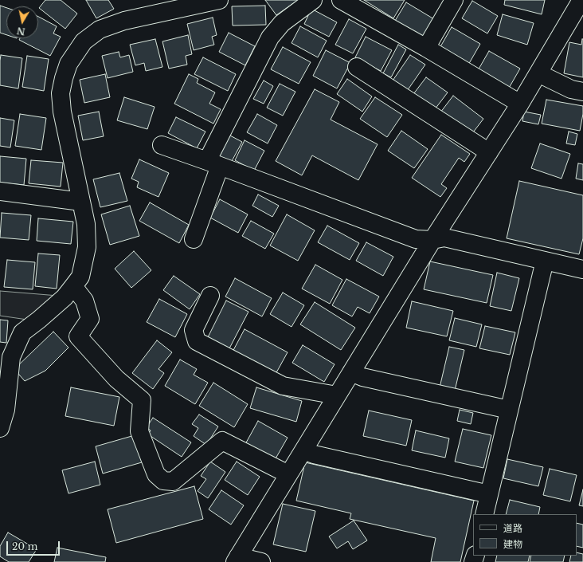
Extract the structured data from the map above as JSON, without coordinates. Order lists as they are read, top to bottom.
{
  "legend": ["道路", "建物"],
  "scale_bar": "20 m",
  "north": "bottom"
}
